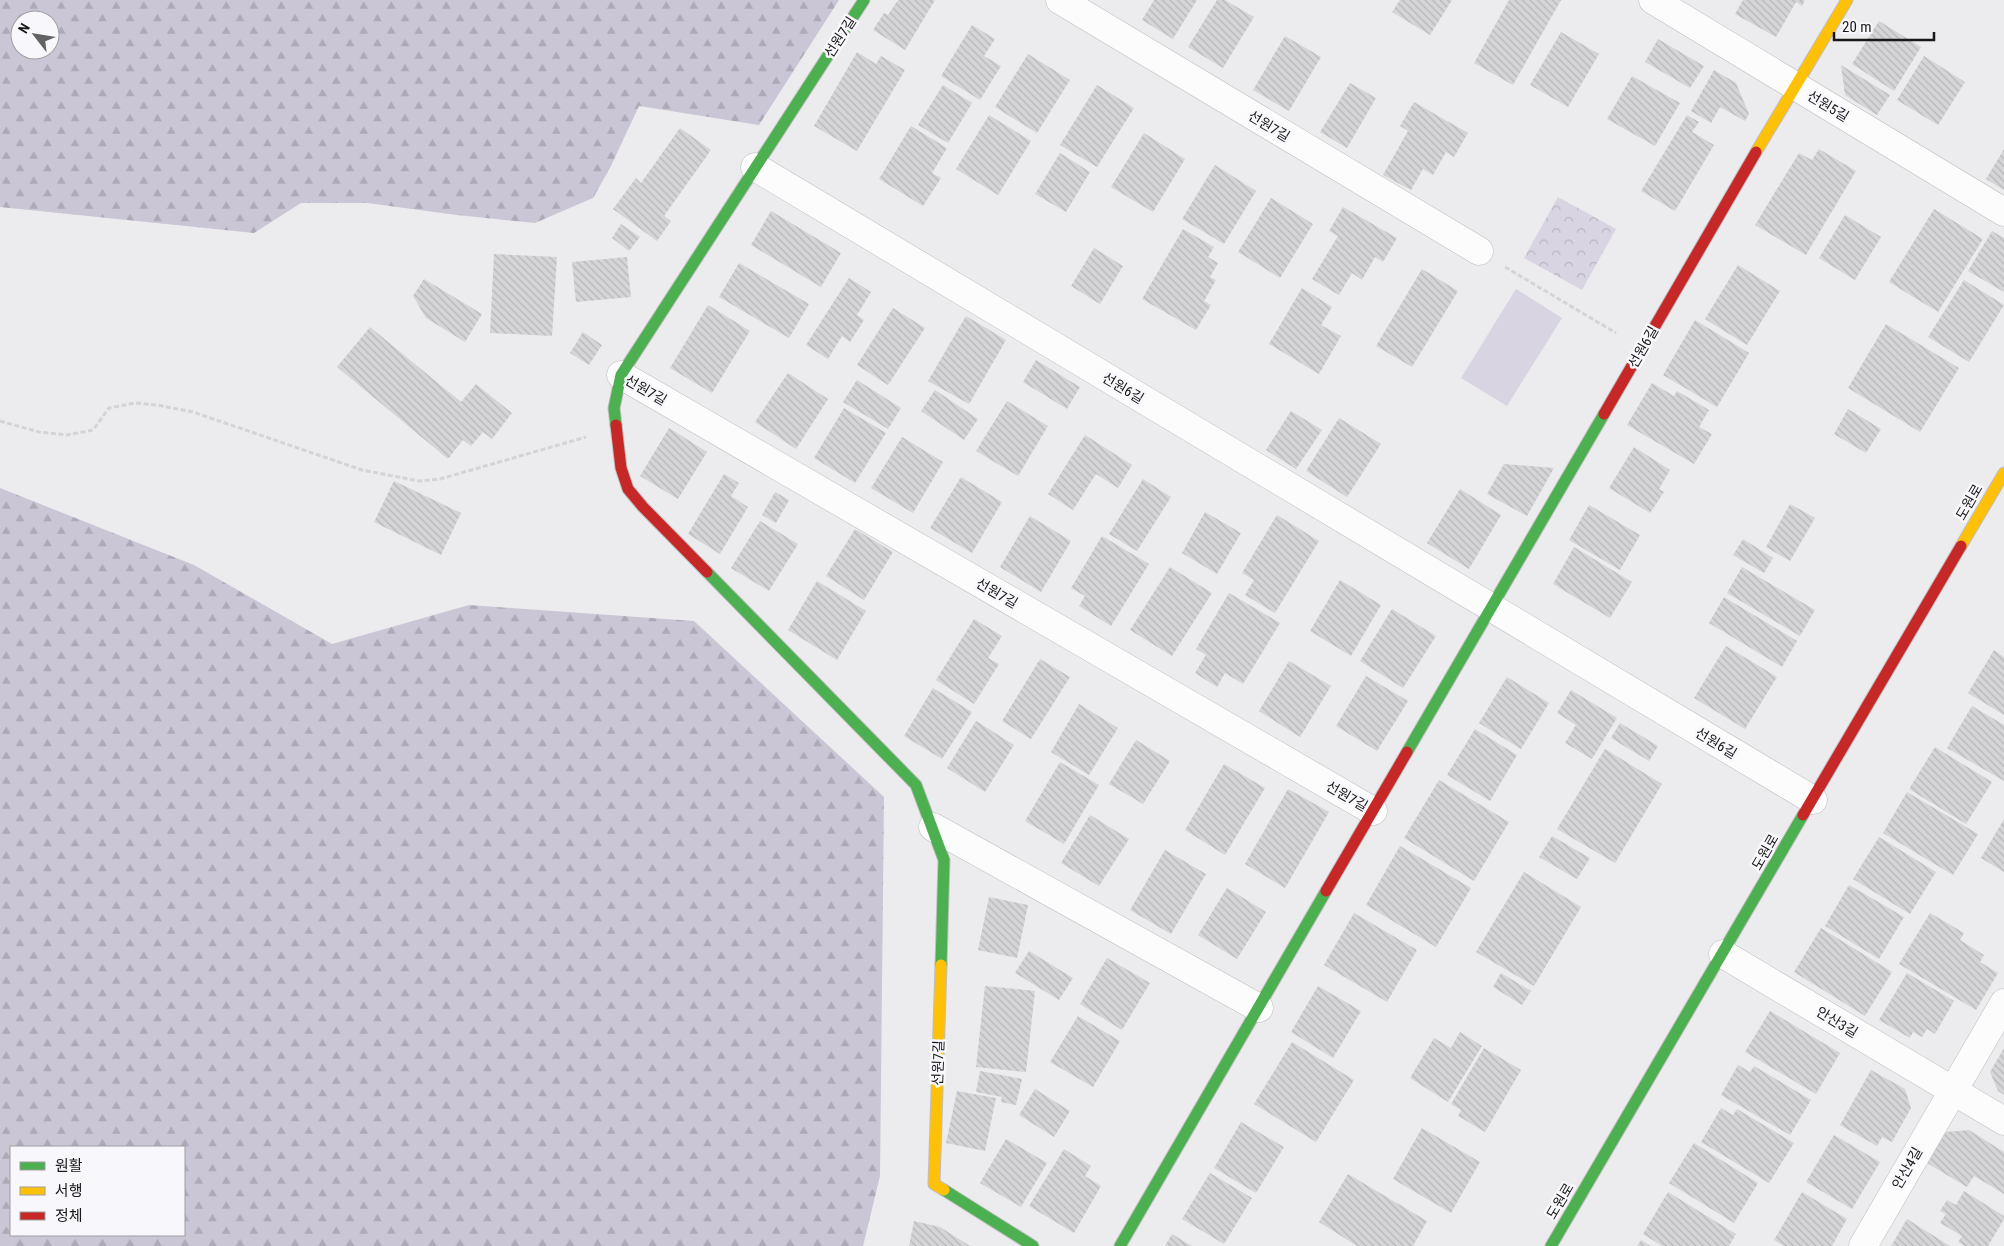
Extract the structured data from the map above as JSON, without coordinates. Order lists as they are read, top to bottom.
{
  "streets": {
    "street": [
      "선원7길",
      "선원5길",
      "선원6길",
      "도원로",
      "안산3길",
      "안산4길"
    ]
  },
  "crossings": [
    ["선원7길", "선원6길"],
    ["선원5길", "선원6길"],
    ["선원6길", "도원로"],
    ["도원로", "안산3길"],
    ["안산3길", "안산4길"]
  ],
  "legend": ["원활", "서행", "정체"],
  "scale_bar": "20 m",
  "north": "top left"
}
